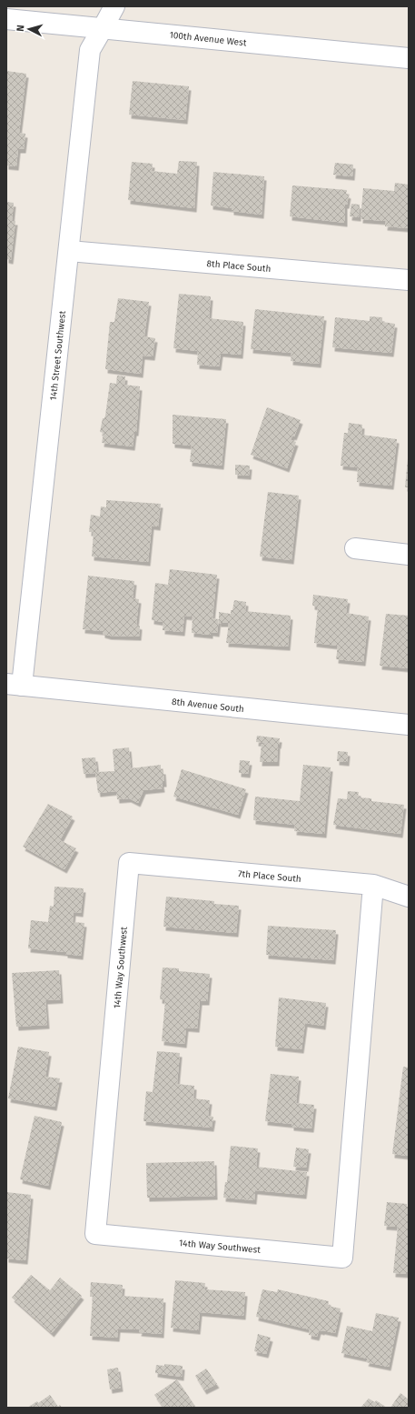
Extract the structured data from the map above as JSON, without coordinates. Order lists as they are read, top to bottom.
{
  "streets": {
    "street": [
      "100th Avenue West",
      "8th Place South",
      "14th Street Southwest",
      "8th Avenue South",
      "7th Place South",
      "14th Way Southwest"
    ]
  },
  "crossings": [
    ["100th Avenue West", "14th Street Southwest"],
    ["8th Place South", "14th Street Southwest"],
    ["14th Street Southwest", "8th Avenue South"],
    ["7th Place South", "14th Way Southwest"]
  ],
  "north": "left"
}
